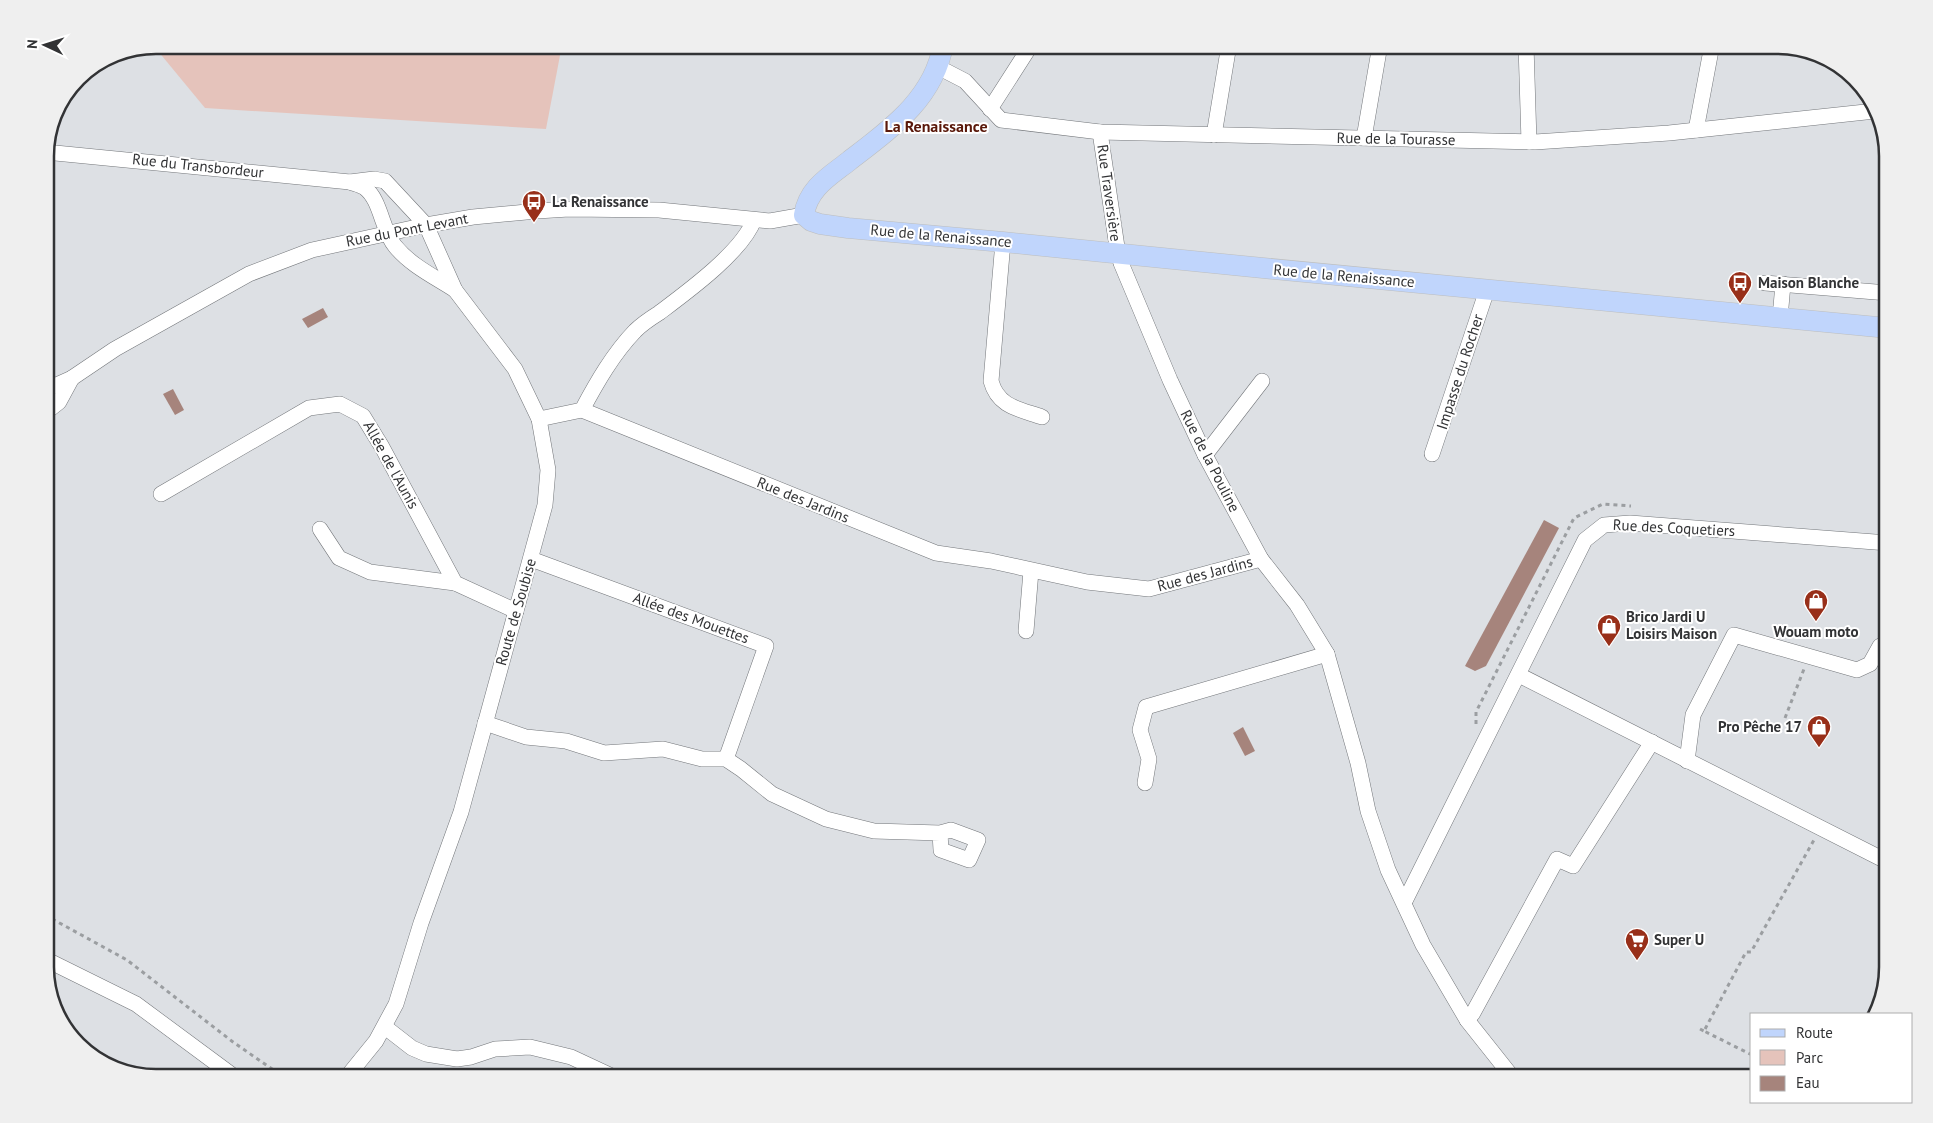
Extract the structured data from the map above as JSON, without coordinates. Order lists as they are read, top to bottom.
{
  "streets": {
    "main road": ["Rue de la Renaissance"],
    "street": [
      "Rue de la Tourasse",
      "Rue du Transbordeur",
      "Rue Traversière",
      "Rue du Pont Levant",
      "Impasse du Rocher",
      "Rue de la Pouline",
      "Allée de l'Aunis",
      "Rue des Jardins",
      "Rue des Coquetiers",
      "Route de Soubise",
      "Allée des Mouettes"
    ]
  },
  "crossings": [
    ["Rue de la Tourasse", "Rue Traversière"],
    ["Rue du Transbordeur", "Rue du Pont Levant"],
    ["Rue du Transbordeur", "Route de Soubise"],
    ["Rue Traversière", "Rue de la Renaissance"],
    ["Rue Traversière", "Rue de la Pouline"],
    ["Rue du Pont Levant", "Rue de la Renaissance"],
    ["Rue de la Renaissance", "Impasse du Rocher"],
    ["Rue de la Renaissance", "Rue de la Pouline"],
    ["Rue de la Pouline", "Rue des Jardins"],
    ["Rue de la Pouline", "Rue des Coquetiers"],
    ["Route de Soubise", "Allée des Mouettes"]
  ],
  "districts": ["La Renaissance"],
  "places": {
    "bus stop": ["La Renaissance", "Maison Blanche"],
    "shop": ["Wouam moto", "Brico Jardi U Loisirs Maison", "Pro Pêche 17"],
    "supermarket": ["Super U"]
  },
  "legend": ["Route", "Parc", "Eau"],
  "north": "left"
}
